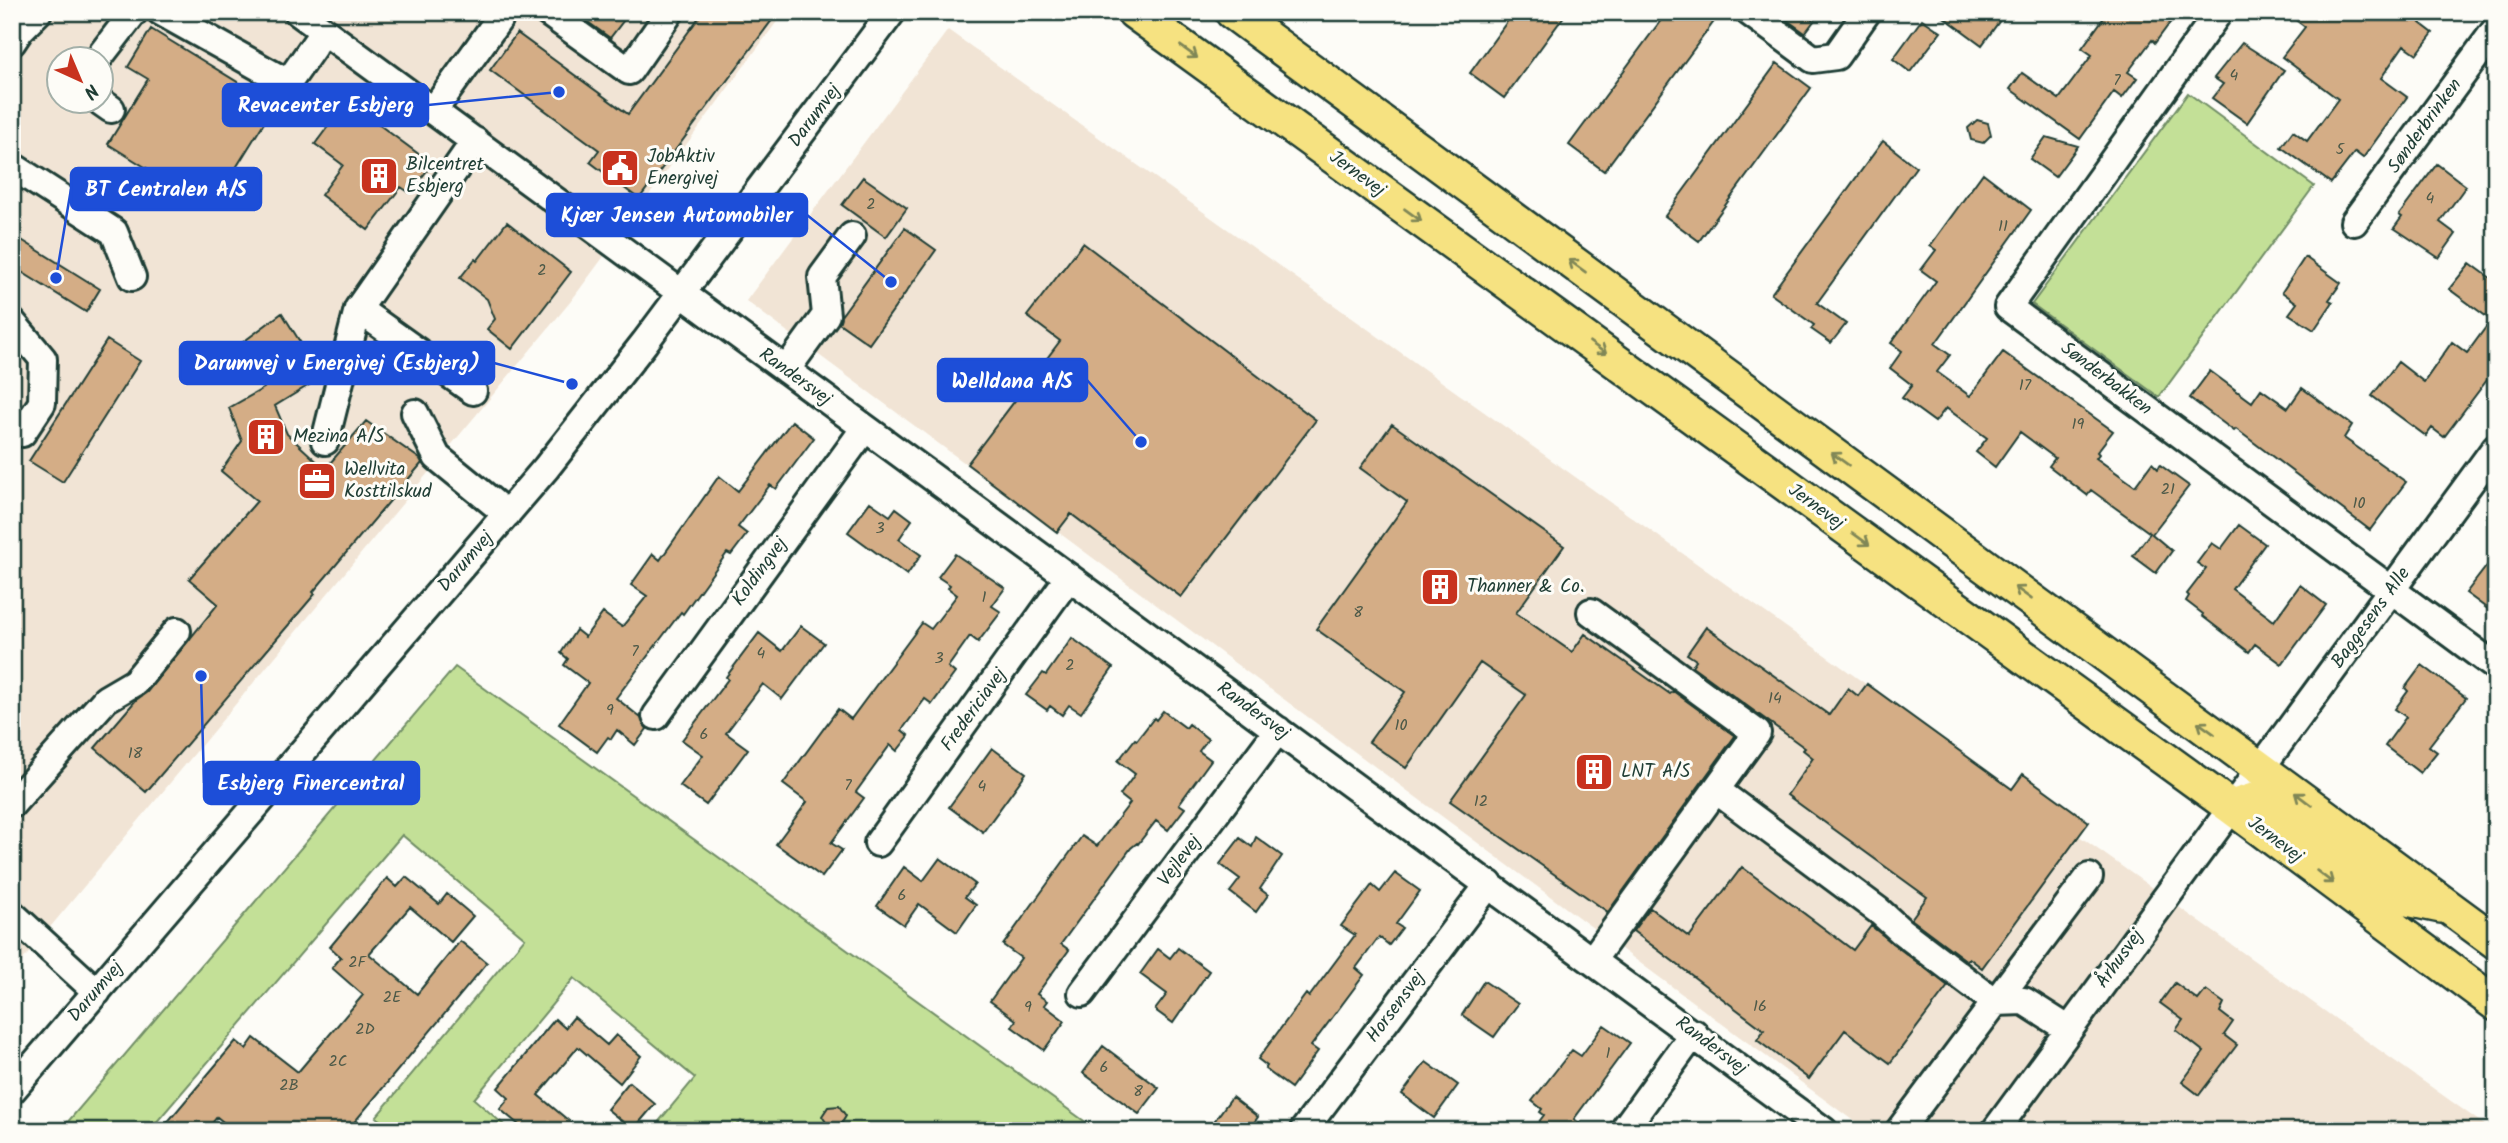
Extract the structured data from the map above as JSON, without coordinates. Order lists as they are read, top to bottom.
{
  "streets": {
    "main road": ["Jernevej"],
    "street": [
      "Darumvej",
      "Sønderbrinken",
      "Randersvej",
      "Sønderbakken",
      "Koldingvej",
      "Baggesens Alle",
      "Fredericiavej",
      "Vejlevej",
      "Århusvej",
      "Horsensvej"
    ]
  },
  "crossings": [
    ["Darumvej", "Randersvej"],
    ["Jernevej", "Baggesens Alle"],
    ["Jernevej", "Århusvej"],
    ["Randersvej", "Koldingvej"],
    ["Randersvej", "Fredericiavej"],
    ["Randersvej", "Vejlevej"],
    ["Randersvej", "Horsensvej"],
    ["Sønderbakken", "Baggesens Alle"],
    ["Baggesens Alle", "Århusvej"]
  ],
  "places": {
    "other": [
      "Revacenter Esbjerg",
      "BT Centralen A/S",
      "Kjær Jensen Automobiler",
      "Darumvej v Energivej (Esbjerg)",
      "Welldana A/S",
      "Esbjerg Finercentral"
    ],
    "public building": ["JobAktiv Energivej"],
    "building": [
      "Bilcentret Esbjerg",
      "Mezina A/S",
      "Thanner & Co.",
      "LNT A/S"
    ],
    "office": ["Wellvita Kosttilskud"]
  },
  "house_numbers": [
    "4",
    "7",
    "5",
    "4",
    "2",
    "11",
    "2",
    "17",
    "19",
    "21",
    "10",
    "3",
    "1",
    "8",
    "7",
    "4",
    "3",
    "2",
    "14",
    "9",
    "10",
    "6",
    "18",
    "7",
    "4",
    "12",
    "6",
    "2F",
    "2E",
    "16",
    "9",
    "2D",
    "1",
    "2C",
    "6",
    "2B",
    "8"
  ],
  "north": "bottom right"
}
